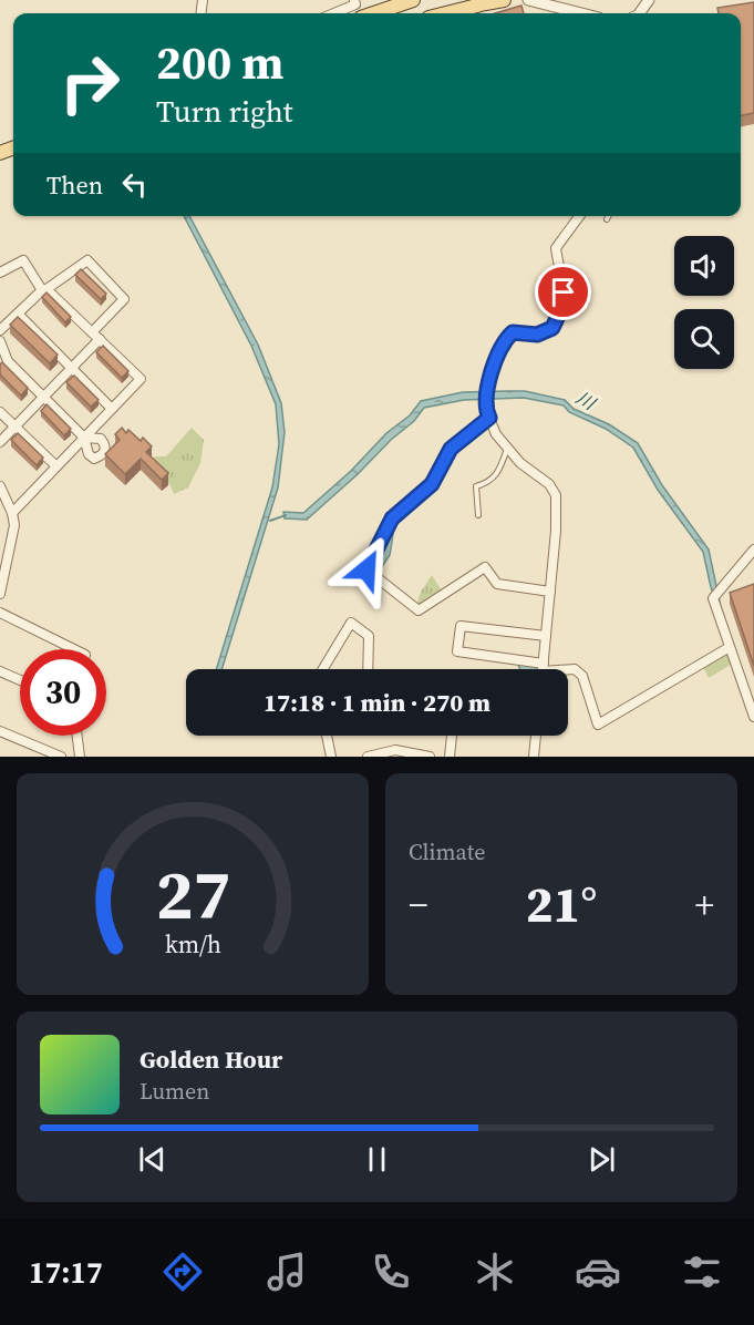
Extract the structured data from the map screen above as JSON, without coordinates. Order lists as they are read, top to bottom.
{
  "water": ["川"],
  "page": {
    "turn": ["200 m", "Turn right"],
    "then": "Then",
    "limit": "30",
    "trip": "17:18 · 1 min · 270 m",
    "tile": "Climate",
    "heat": ["−", "21°", "+"],
    "song": ["Golden Hour", "Lumen"],
    "tabs": "17:17",
    "gauge": ["27", "km/h"]
  }
}
